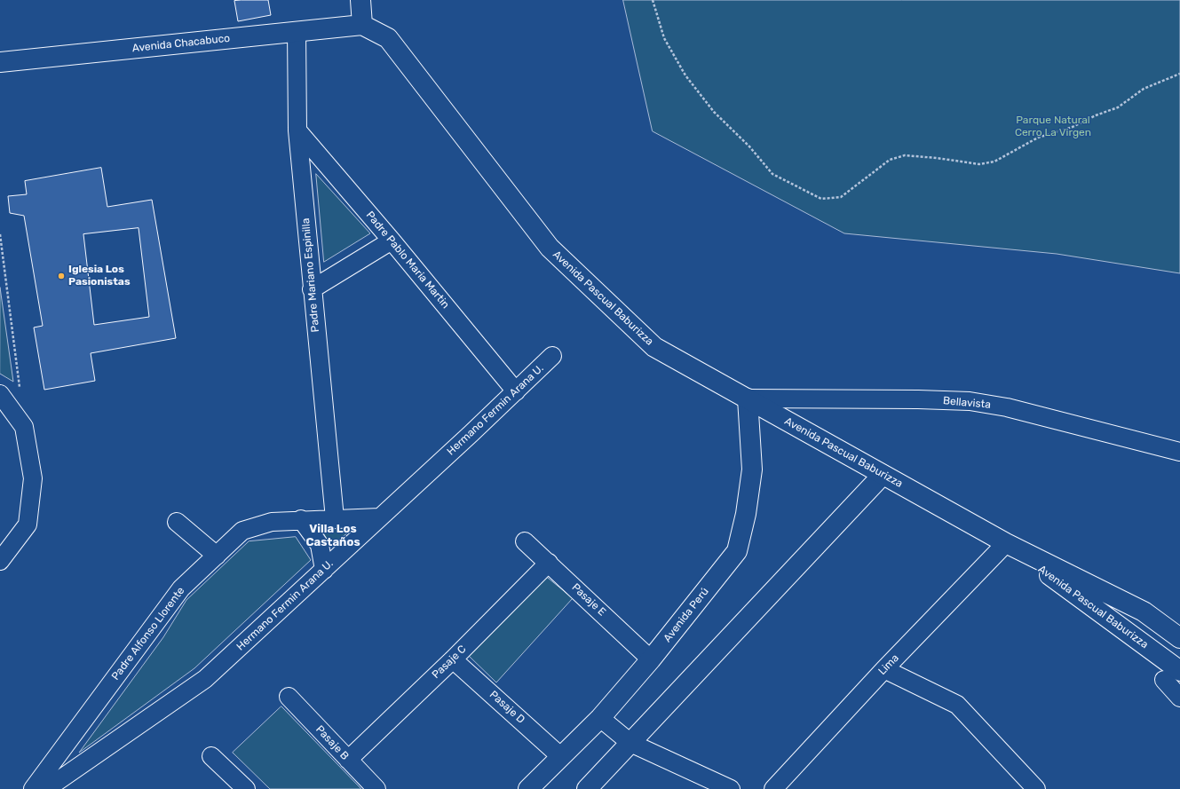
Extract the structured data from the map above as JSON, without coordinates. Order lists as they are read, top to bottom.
{
  "streets": {
    "main road": ["Avenida Chacabuco", "Avenida Pascual Baburizza", "Avenida Perú"],
    "street": [
      "Padre Pablo Maria Martin",
      "Padre Mariano Espinilla",
      "Bellavista",
      "Hermano Fermin Arana U.",
      "Pasaje E",
      "Padre Alfonso Llorente",
      "Pasaje C",
      "Lima",
      "Pasaje D",
      "Pasaje B"
    ]
  },
  "crossings": [
    ["Avenida Chacabuco", "Padre Mariano Espinilla"],
    ["Avenida Chacabuco", "Avenida Pascual Baburizza"],
    ["Padre Pablo Maria Martin", "Padre Mariano Espinilla"],
    ["Padre Pablo Maria Martin", "Hermano Fermin Arana U."],
    ["Padre Mariano Espinilla", "Padre Alfonso Llorente"],
    ["Avenida Pascual Baburizza", "Bellavista"],
    ["Avenida Pascual Baburizza", "Avenida Perú"],
    ["Avenida Pascual Baburizza", "Lima"],
    ["Bellavista", "Avenida Perú"],
    ["Hermano Fermin Arana U.", "Padre Alfonso Llorente"],
    ["Pasaje E", "Avenida Perú"],
    ["Pasaje E", "Pasaje C"],
    ["Avenida Perú", "Pasaje D"],
    ["Pasaje C", "Pasaje D"],
    ["Pasaje C", "Pasaje B"]
  ],
  "districts": ["Villa Los Castaños"],
  "parks": ["Parque Natural Cerro La Virgen"],
  "places": ["Iglesia Los Pasionistas"]
}
